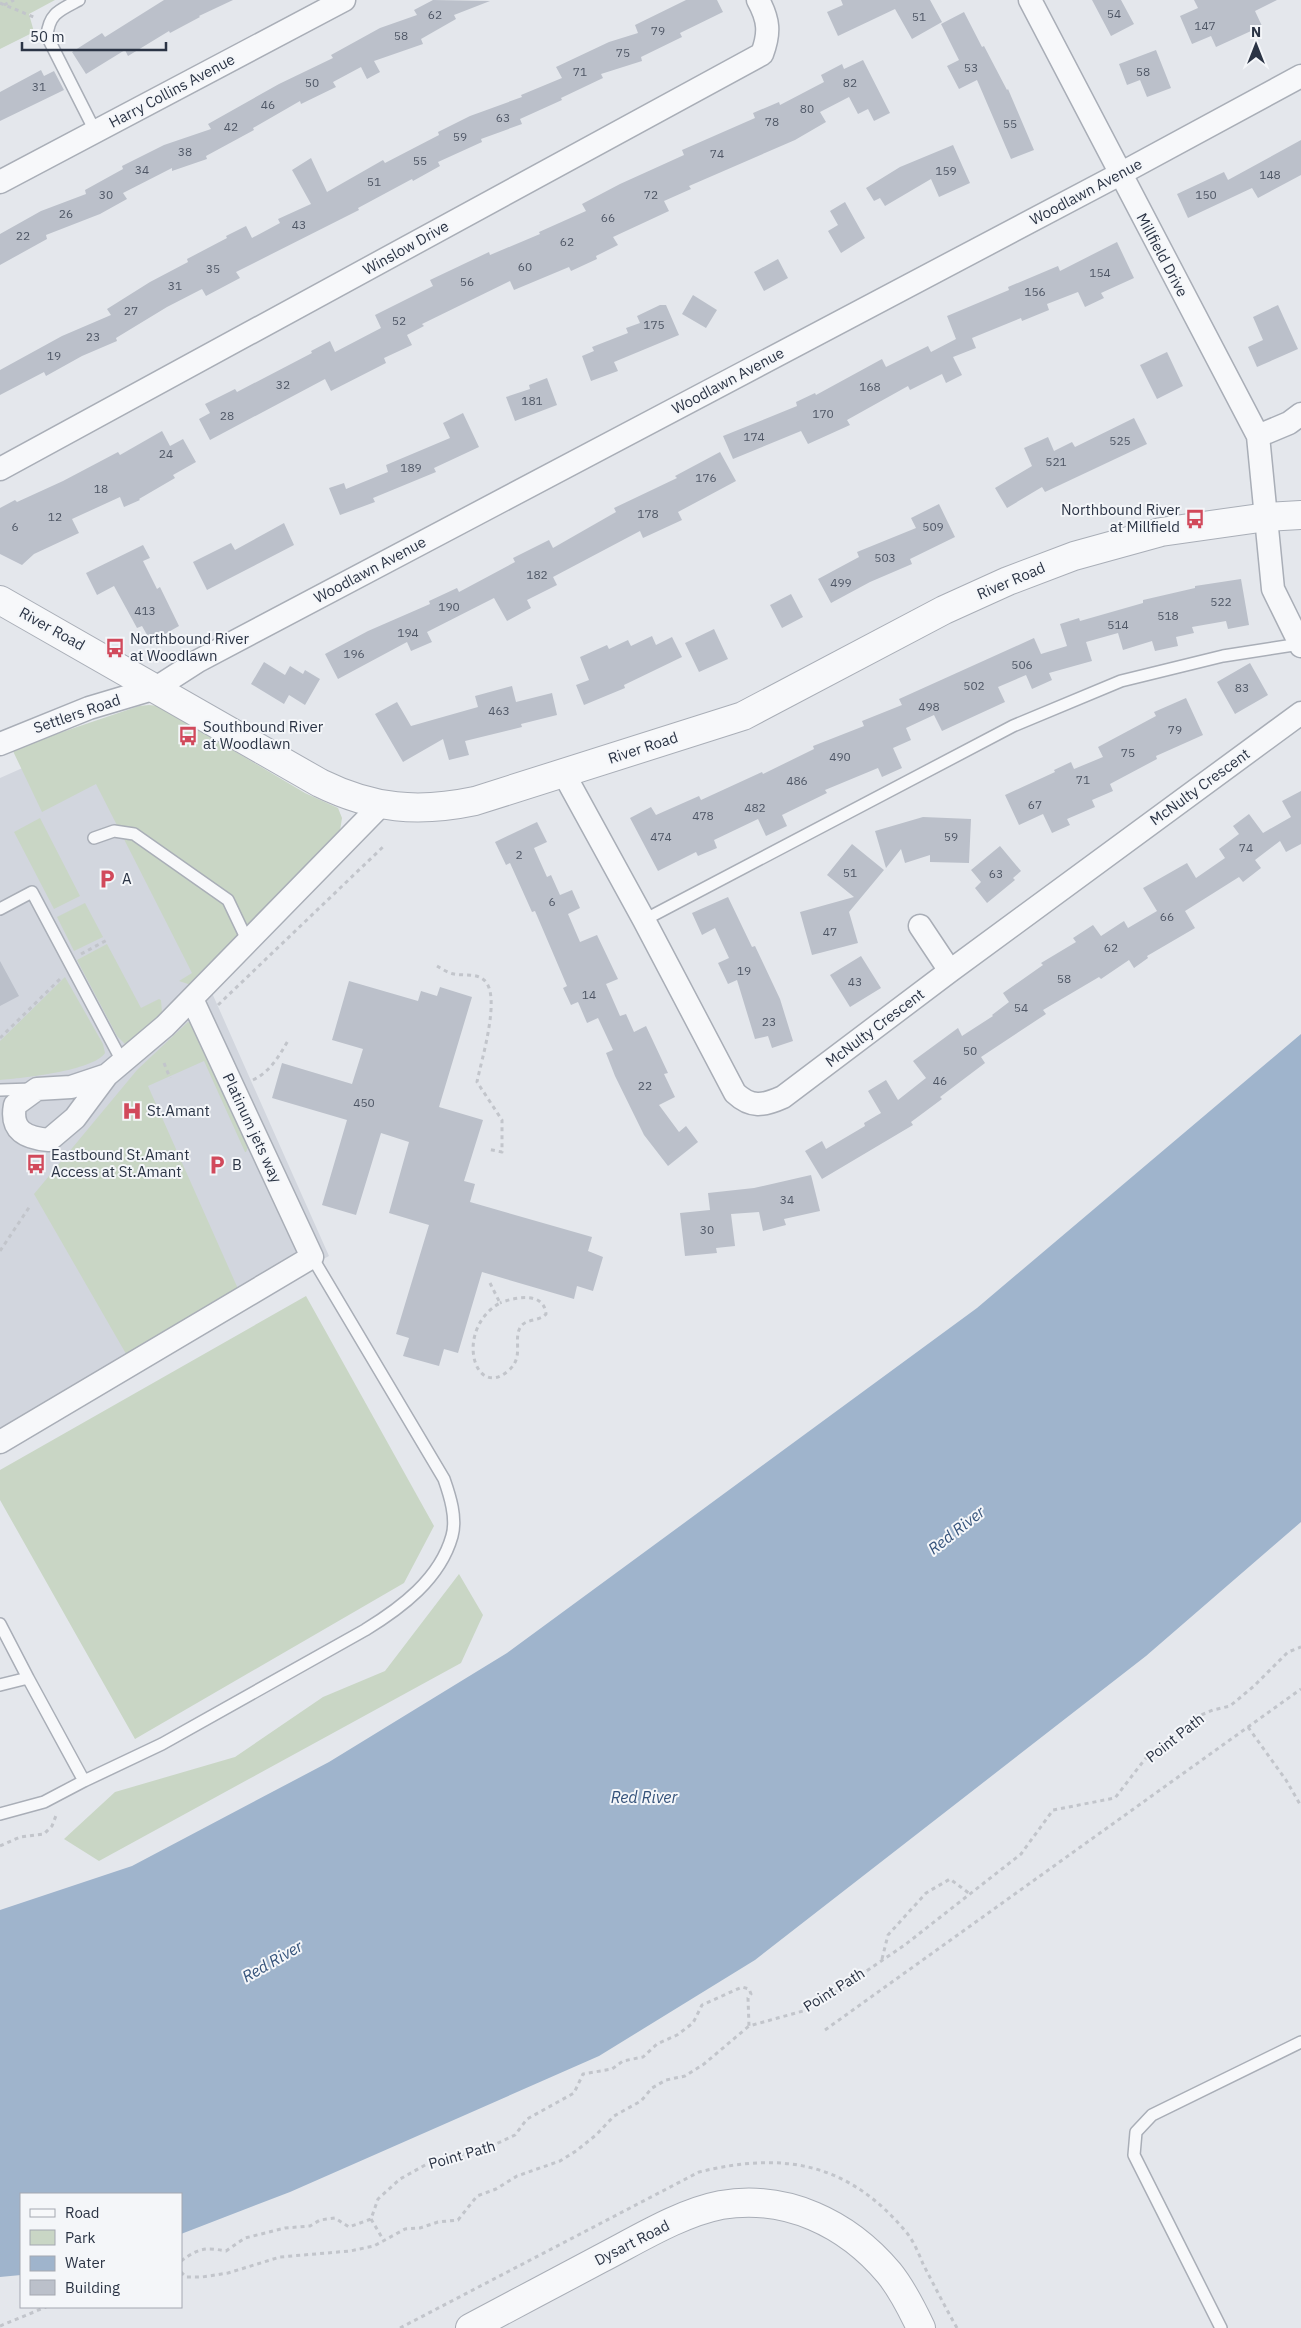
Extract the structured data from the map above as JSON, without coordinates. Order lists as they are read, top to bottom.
{
  "streets": {
    "street": [
      "Harry Collins Avenue",
      "Woodlawn Avenue",
      "Winslow Drive",
      "Millfield Drive",
      "River Road",
      "Settlers Road",
      "McNulty Crescent",
      "Platinum jets way",
      "Dysart Road"
    ],
    "path": ["Point Path"]
  },
  "crossings": [
    ["Woodlawn Avenue", "Millfield Drive"],
    ["Woodlawn Avenue", "River Road"],
    ["Woodlawn Avenue", "Settlers Road"],
    ["Millfield Drive", "River Road"],
    ["River Road", "Settlers Road"],
    ["River Road", "McNulty Crescent"]
  ],
  "water": ["Red River"],
  "places": {
    "bus stop": [
      "Northbound River at Millfield",
      "Northbound River at Woodlawn",
      "Southbound River at Woodlawn",
      "Eastbound St.Amant Access at St.Amant"
    ],
    "parking": ["A", "B"],
    "hospital": ["St.Amant"]
  },
  "house_numbers": [
    "54",
    "62",
    "51",
    "147",
    "79",
    "58",
    "75",
    "53",
    "71",
    "58",
    "50",
    "82",
    "31",
    "46",
    "80",
    "63",
    "78",
    "55",
    "42",
    "59",
    "38",
    "74",
    "55",
    "34",
    "159",
    "148",
    "51",
    "30",
    "72",
    "150",
    "26",
    "66",
    "43",
    "22",
    "62",
    "60",
    "35",
    "154",
    "56",
    "31",
    "156",
    "27",
    "52",
    "175",
    "23",
    "19",
    "32",
    "168",
    "181",
    "170",
    "28",
    "174",
    "525",
    "24",
    "521",
    "189",
    "176",
    "18",
    "178",
    "12",
    "6",
    "509",
    "503",
    "182",
    "499",
    "522",
    "190",
    "413",
    "518",
    "514",
    "194",
    "196",
    "506",
    "502",
    "83",
    "498",
    "463",
    "79",
    "75",
    "490",
    "71",
    "486",
    "67",
    "482",
    "478",
    "474",
    "59",
    "74",
    "2",
    "51",
    "63",
    "6",
    "66",
    "47",
    "62",
    "19",
    "58",
    "43",
    "14",
    "54",
    "23",
    "50",
    "46",
    "22",
    "450",
    "34",
    "30"
  ],
  "legend": [
    "Road",
    "Park",
    "Water",
    "Building"
  ],
  "scale_bar": "50 m",
  "north": "top"
}
